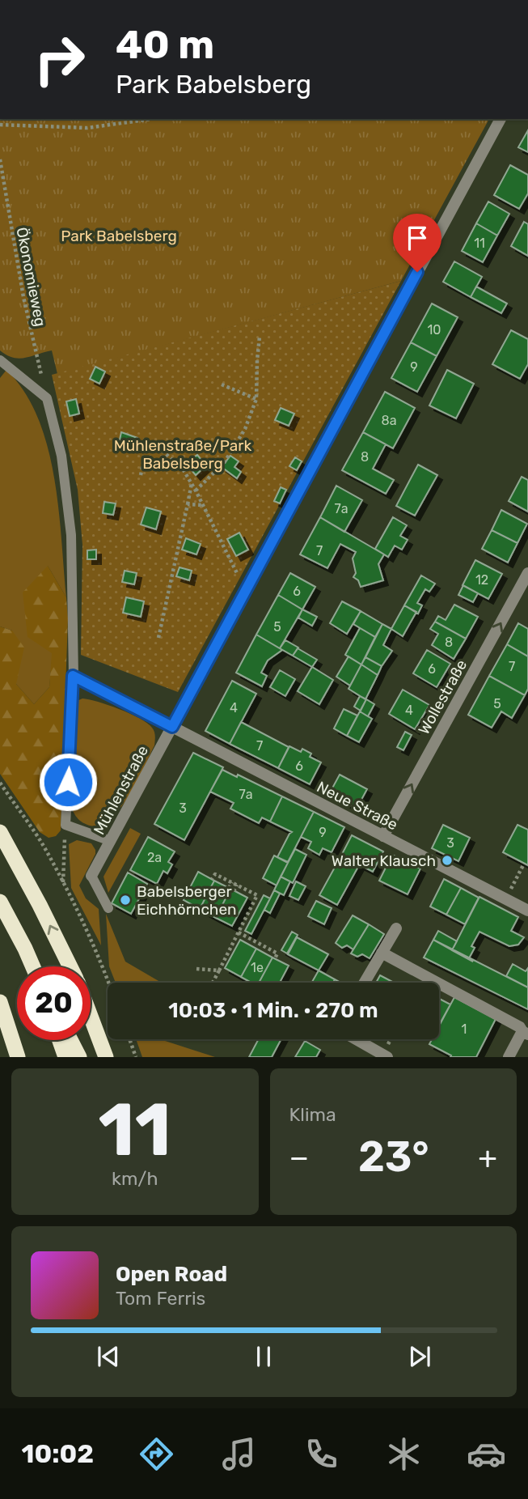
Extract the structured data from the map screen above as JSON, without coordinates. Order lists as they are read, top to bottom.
{
  "streets": {
    "street": ["Wollestraße", "Mühlenstraße", "Neue Straße"],
    "path": ["Ökonomieweg"]
  },
  "crossings": [
    ["Wollestraße", "Neue Straße"],
    ["Mühlenstraße", "Neue Straße"]
  ],
  "one_way": ["Wollestraße"],
  "parks": ["Park Babelsberg", "Mühlenstraße/Park Babelsberg"],
  "places": ["Walter Klausch", "Babelsberger Eichhörnchen"],
  "house_numbers": [
    "11",
    "10",
    "9",
    "8a",
    "8",
    "7a",
    "7",
    "12",
    "6",
    "5",
    "8",
    "7",
    "6",
    "5",
    "4",
    "4",
    "7",
    "6",
    "7a",
    "3",
    "9",
    "3",
    "2a",
    "1e",
    "1"
  ],
  "page": {
    "turn": ["40 m", "Park Babelsberg"],
    "limit": "20",
    "trip": "10:03 · 1 Min. · 270 m",
    "tile": [
      ["11", "km/h"],
      "Klima"
    ],
    "heat": ["−", "23°", "+"],
    "song": ["Open Road", "Tom Ferris"],
    "tabs": "10:02"
  }
}
